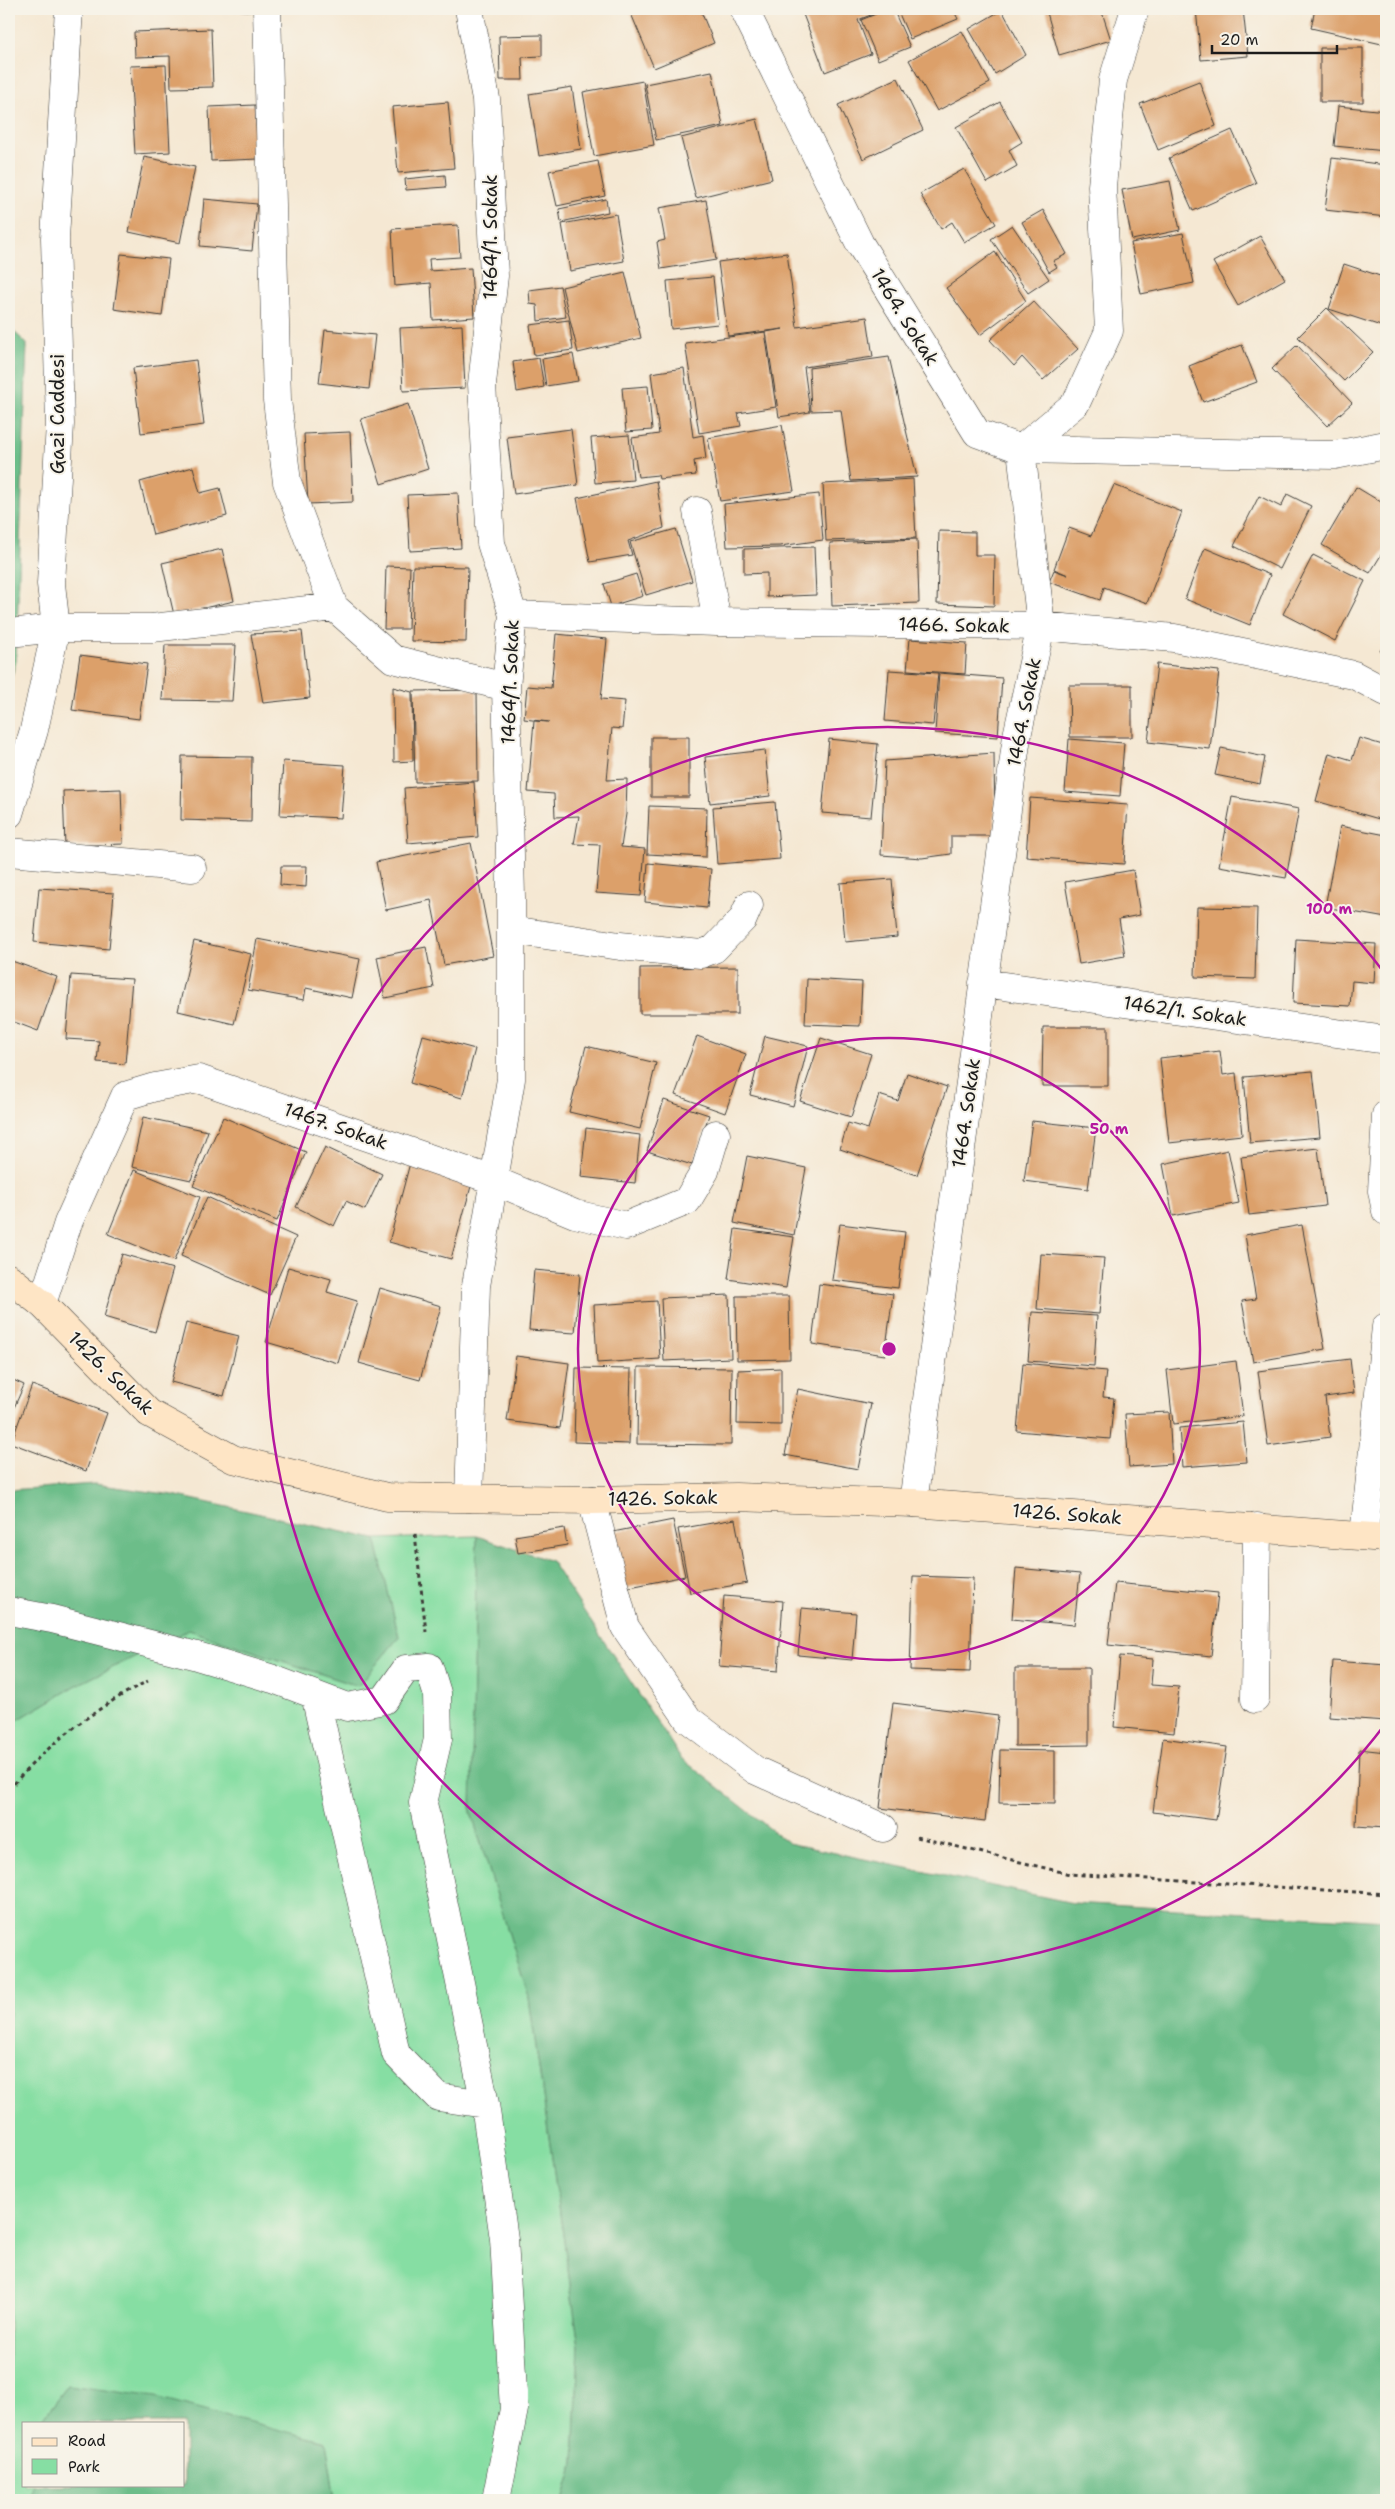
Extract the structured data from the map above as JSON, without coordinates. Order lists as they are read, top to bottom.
{
  "streets": {
    "main road": ["1426. Sokak"],
    "street": [
      "1464/1. Sokak",
      "1464. Sokak",
      "Gazi Caddesi",
      "1466. Sokak",
      "1462/1. Sokak",
      "1467. Sokak"
    ]
  },
  "crossings": [
    ["1464/1. Sokak", "1466. Sokak"],
    ["1464/1. Sokak", "1467. Sokak"],
    ["1464/1. Sokak", "1426. Sokak"],
    ["1464. Sokak", "1466. Sokak"],
    ["1464. Sokak", "1462/1. Sokak"],
    ["1464. Sokak", "1426. Sokak"],
    ["1467. Sokak", "1426. Sokak"]
  ],
  "legend": ["Road", "Park"],
  "scale_bar": "20 m",
  "rings": ["100 m", "50 m"]
}
